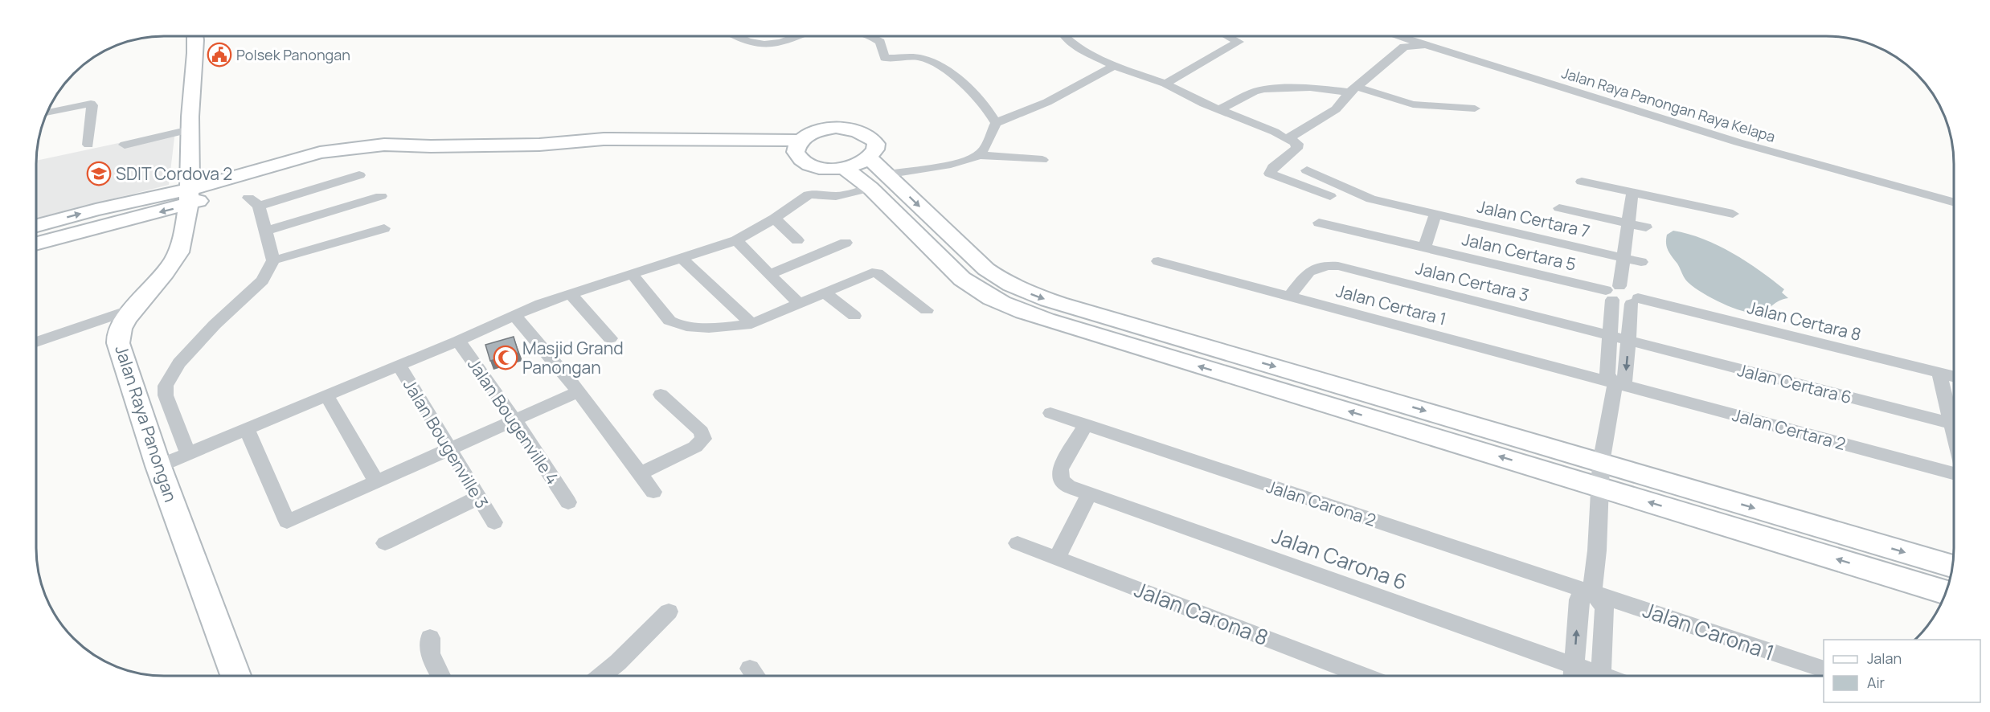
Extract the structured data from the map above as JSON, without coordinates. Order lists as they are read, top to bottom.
{
  "streets": {
    "street": [
      "Jalan Raya Panongan Raya Kelapa",
      "Jalan Certara 7",
      "Jalan Certara 5",
      "Jalan Certara 3",
      "Jalan Certara 1",
      "Jalan Certara 8",
      "Jalan Certara 6",
      "Jalan Bougenville 4",
      "Jalan Raya Panongan",
      "Jalan Certara 2",
      "Jalan Bougenville 3",
      "Jalan Carona 2",
      "Jalan Carona 6",
      "Jalan Carona 8",
      "Jalan Carona 1"
    ]
  },
  "crossings": [
    ["Jalan Certara 5", "Jalan Certara 8"],
    ["Jalan Certara 3", "Jalan Certara 1"],
    ["Jalan Certara 3", "Jalan Certara 6"],
    ["Jalan Certara 1", "Jalan Certara 2"],
    ["Jalan Carona 2", "Jalan Carona 6"],
    ["Jalan Carona 2", "Jalan Carona 1"]
  ],
  "places": {
    "public building": ["Polsek Panongan"],
    "school or university": ["SDIT Cordova 2"],
    "mosque": ["Masjid Grand Panongan"]
  },
  "legend": ["Jalan", "Air"]
}
